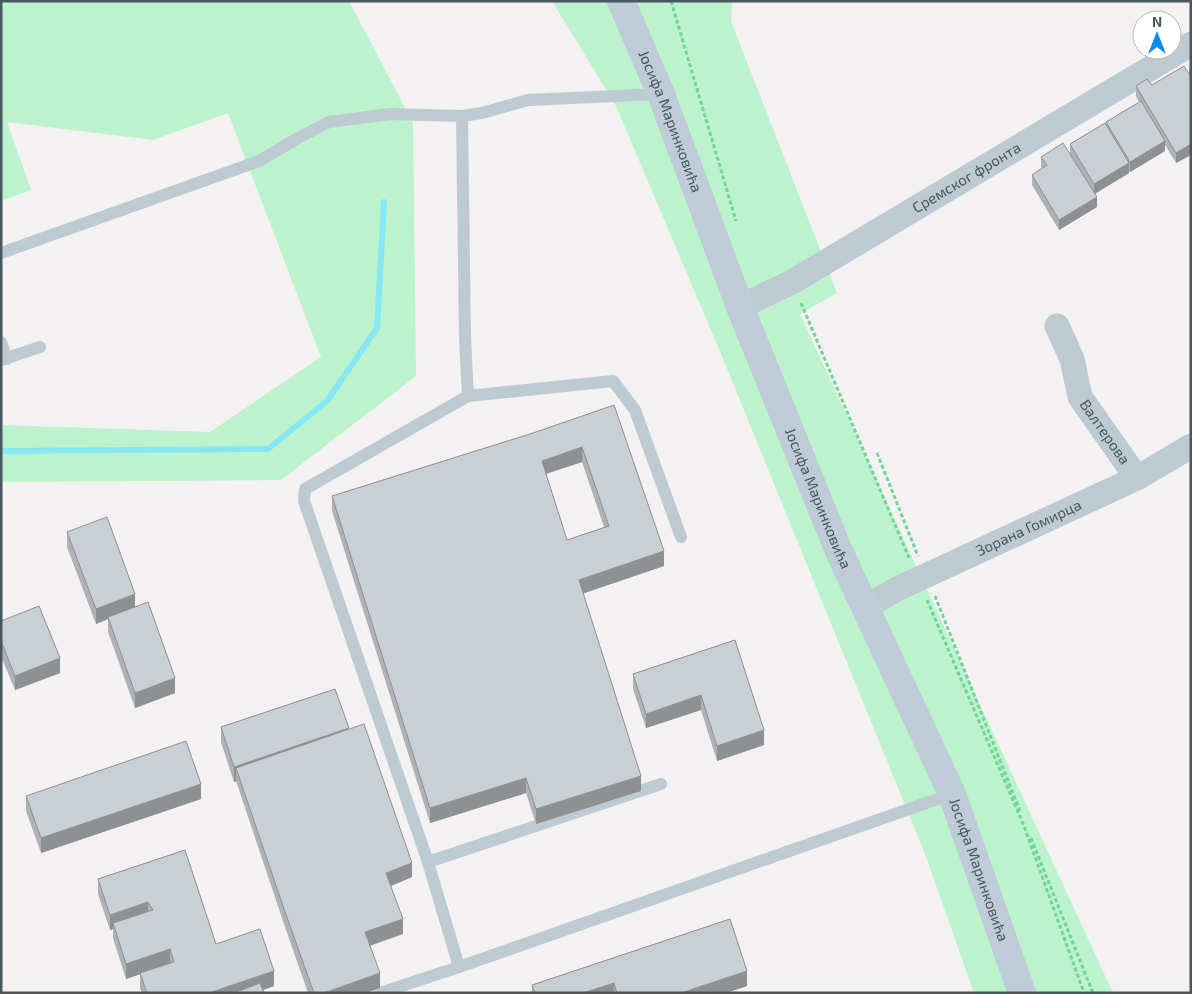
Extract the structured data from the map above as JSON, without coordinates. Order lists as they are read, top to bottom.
{
  "streets": {
    "street": [
      "Јосифа Маринковића",
      "Сремског фронта",
      "Валтерова",
      "Зорана Гомирца"
    ]
  },
  "crossings": [
    ["Јосифа Маринковића", "Сремског фронта"],
    ["Јосифа Маринковића", "Зорана Гомирца"],
    ["Валтерова", "Зорана Гомирца"]
  ],
  "north": "top"
}
